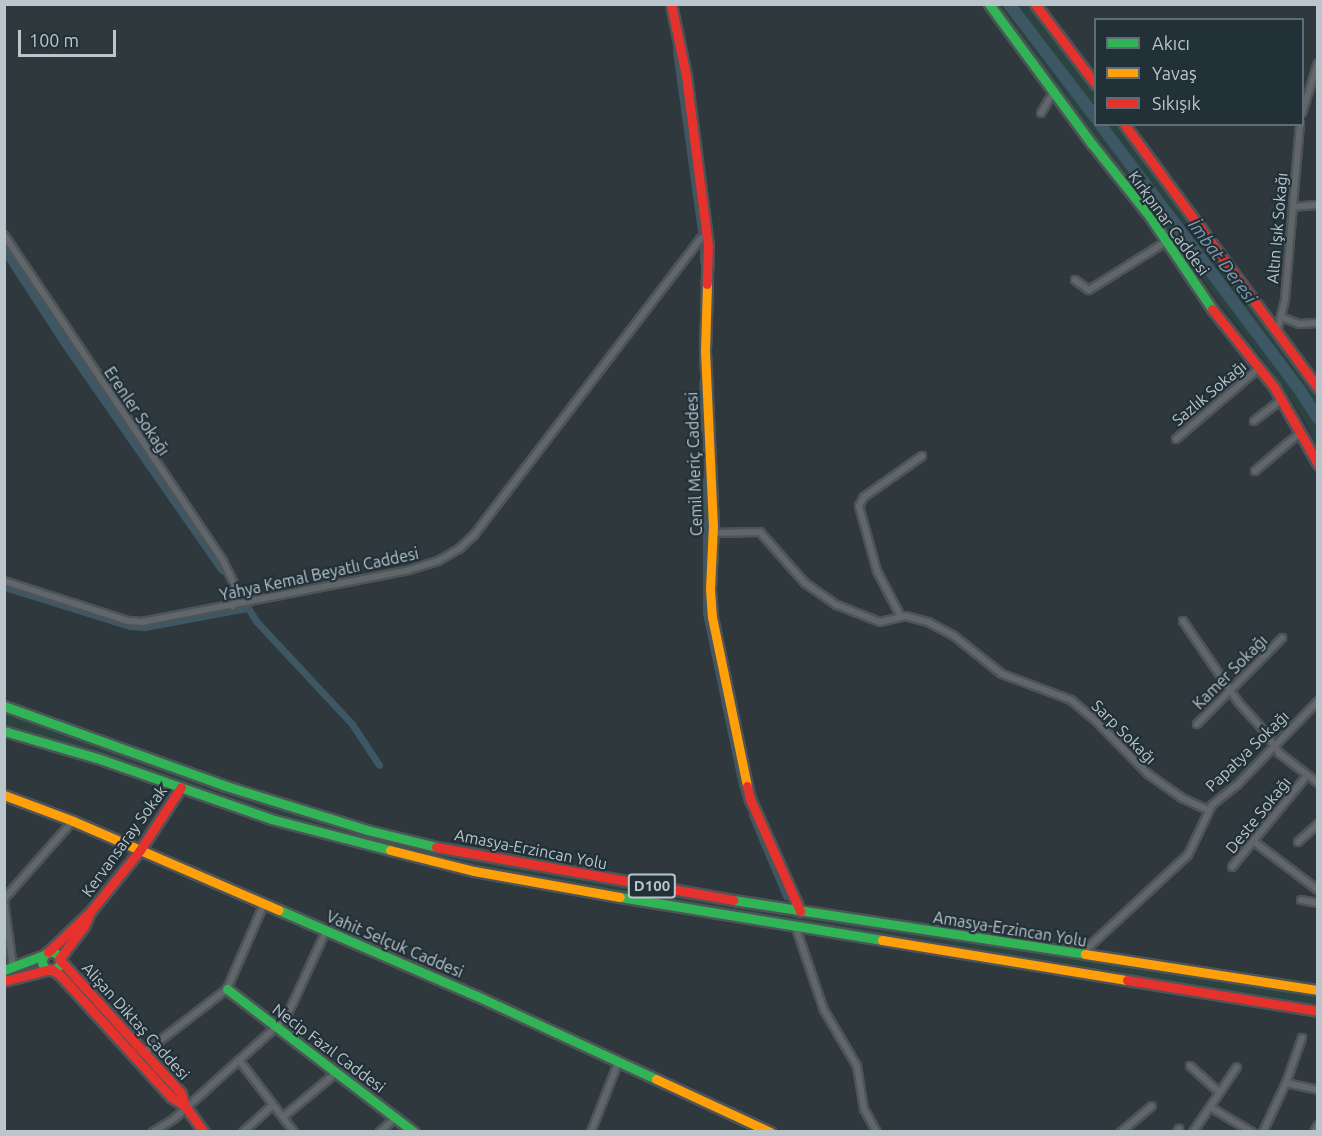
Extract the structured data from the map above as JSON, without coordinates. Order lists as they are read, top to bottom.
{
  "streets": {
    "main road": [
      "Kırkpınar Caddesi",
      "Cemil Meriç Caddesi",
      "Kervansaray Sokak",
      "Amasya-Erzincan Yolu",
      "D100",
      "Vahit Selçuk Caddesi",
      "Alişan Diktaş Caddesi",
      "Necip Fazıl Caddesi"
    ],
    "street": [
      "Altın Işık Sokağı",
      "Sazlık Sokağı",
      "Erenler Sokağı",
      "Yahya Kemal Beyatlı Caddesi",
      "Kamer Sokağı",
      "Sarp Sokağı",
      "Papatya Sokağı",
      "Deste Sokağı"
    ]
  },
  "crossings": [
    ["Kırkpınar Caddesi", "Altın Işık Sokağı"],
    ["Kırkpınar Caddesi", "Sazlık Sokağı"],
    ["Erenler Sokağı", "Yahya Kemal Beyatlı Caddesi"],
    ["Cemil Meriç Caddesi", "Yahya Kemal Beyatlı Caddesi"],
    ["Cemil Meriç Caddesi", "Sarp Sokağı"],
    ["Cemil Meriç Caddesi", "Amasya-Erzincan Yolu"],
    ["Sarp Sokağı", "Papatya Sokağı"],
    ["Papatya Sokağı", "Amasya-Erzincan Yolu"],
    ["Kervansaray Sokak", "Amasya-Erzincan Yolu"],
    ["Kervansaray Sokak", "Vahit Selçuk Caddesi"],
    ["Kervansaray Sokak", "Alişan Diktaş Caddesi"]
  ],
  "water": ["İmbat Deresi"],
  "legend": ["Akıcı", "Yavaş", "Sıkışık"],
  "scale_bar": "100 m"
}
